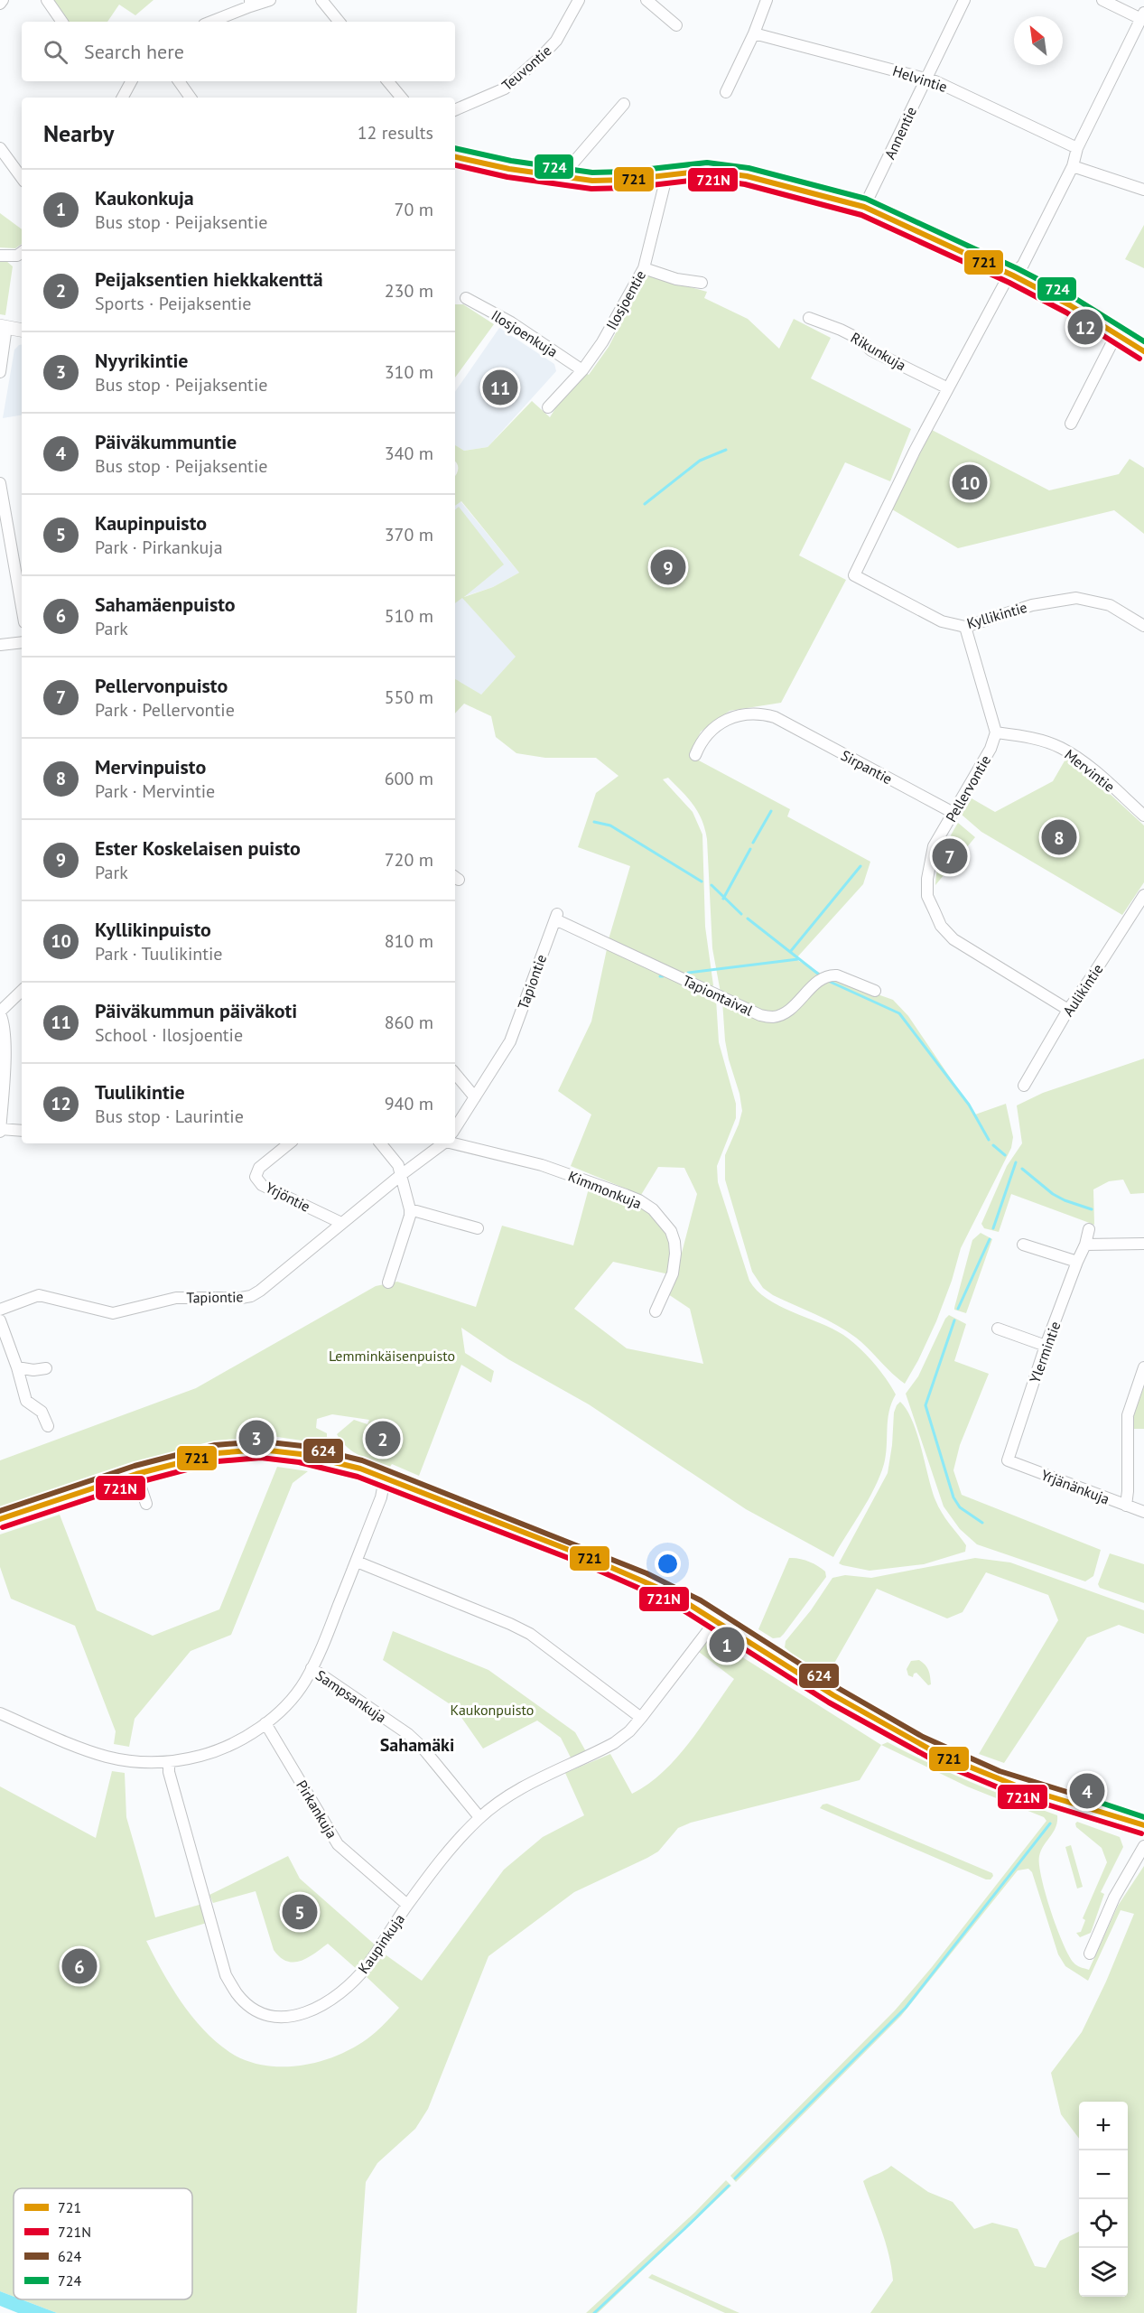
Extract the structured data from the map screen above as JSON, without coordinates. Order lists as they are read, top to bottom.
{
  "streets": {
    "street": [
      "Teuvontie",
      "Helvintie",
      "Annentie",
      "Ilosjoentie",
      "Ilosjoenkuja",
      "Rikunkuja",
      "Kyllikintie",
      "Sirpantie",
      "Mervintie",
      "Pellervontie",
      "Tapiontie",
      "Aulikintie",
      "Tapiontaival",
      "Kimmonkuja",
      "Yrjöntie",
      "Ylermintie",
      "Yrjänänkuja",
      "Sampsankuja",
      "Pirkankuja",
      "Kaupinkuja"
    ]
  },
  "crossings": [
    ["Helvintie", "Annentie"],
    ["Ilosjoentie", "Ilosjoenkuja"],
    ["Rikunkuja", "Kyllikintie"],
    ["Sirpantie", "Pellervontie"],
    ["Mervintie", "Pellervontie"],
    ["Pellervontie", "Aulikintie"],
    ["Tapiontie", "Tapiontaival"],
    ["Tapiontie", "Yrjöntie"],
    ["Ylermintie", "Yrjänänkuja"],
    ["Sampsankuja", "Kaupinkuja"],
    ["Pirkankuja", "Kaupinkuja"]
  ],
  "districts": ["Sahamäki"],
  "parks": ["Lemminkäisenpuisto", "Kaukonpuisto"],
  "lines": [
    "transit line 724",
    "transit line 721",
    "transit line 721N",
    "transit line 624"
  ],
  "legend": [
    "721",
    "721N",
    "624",
    "724"
  ],
  "north": "top left",
  "page": {
    "search": "Search here",
    "heading": ["Nearby", "12 results"],
    "list": [
      {
        "mark": "1",
        "name": "Kaukonkuja",
        "note": "Bus stop · Peijaksentie",
        "value": "70 m"
      },
      {
        "mark": "2",
        "name": "Peijaksentien hiekkakenttä",
        "note": "Sports · Peijaksentie",
        "value": "230 m"
      },
      {
        "mark": "3",
        "name": "Nyyrikintie",
        "note": "Bus stop · Peijaksentie",
        "value": "310 m"
      },
      {
        "mark": "4",
        "name": "Päiväkummuntie",
        "note": "Bus stop · Peijaksentie",
        "value": "340 m"
      },
      {
        "mark": "5",
        "name": "Kaupinpuisto",
        "note": "Park · Pirkankuja",
        "value": "370 m"
      },
      {
        "mark": "6",
        "name": "Sahamäenpuisto",
        "note": "Park",
        "value": "510 m"
      },
      {
        "mark": "7",
        "name": "Pellervonpuisto",
        "note": "Park · Pellervontie",
        "value": "550 m"
      },
      {
        "mark": "8",
        "name": "Mervinpuisto",
        "note": "Park · Mervintie",
        "value": "600 m"
      },
      {
        "mark": "9",
        "name": "Ester Koskelaisen puisto",
        "note": "Park",
        "value": "720 m"
      },
      {
        "mark": "10",
        "name": "Kyllikinpuisto",
        "note": "Park · Tuulikintie",
        "value": "810 m"
      },
      {
        "mark": "11",
        "name": "Päiväkummun päiväkoti",
        "note": "School · Ilosjoentie",
        "value": "860 m"
      },
      {
        "mark": "12",
        "name": "Tuulikintie",
        "note": "Bus stop · Laurintie",
        "value": "940 m"
      }
    ],
    "pins": [
      "12",
      "11",
      "10",
      "9",
      "8",
      "7",
      "3",
      "2",
      "1",
      "4",
      "5",
      "6"
    ],
    "map_buttons": ["+", "−"]
  }
}
